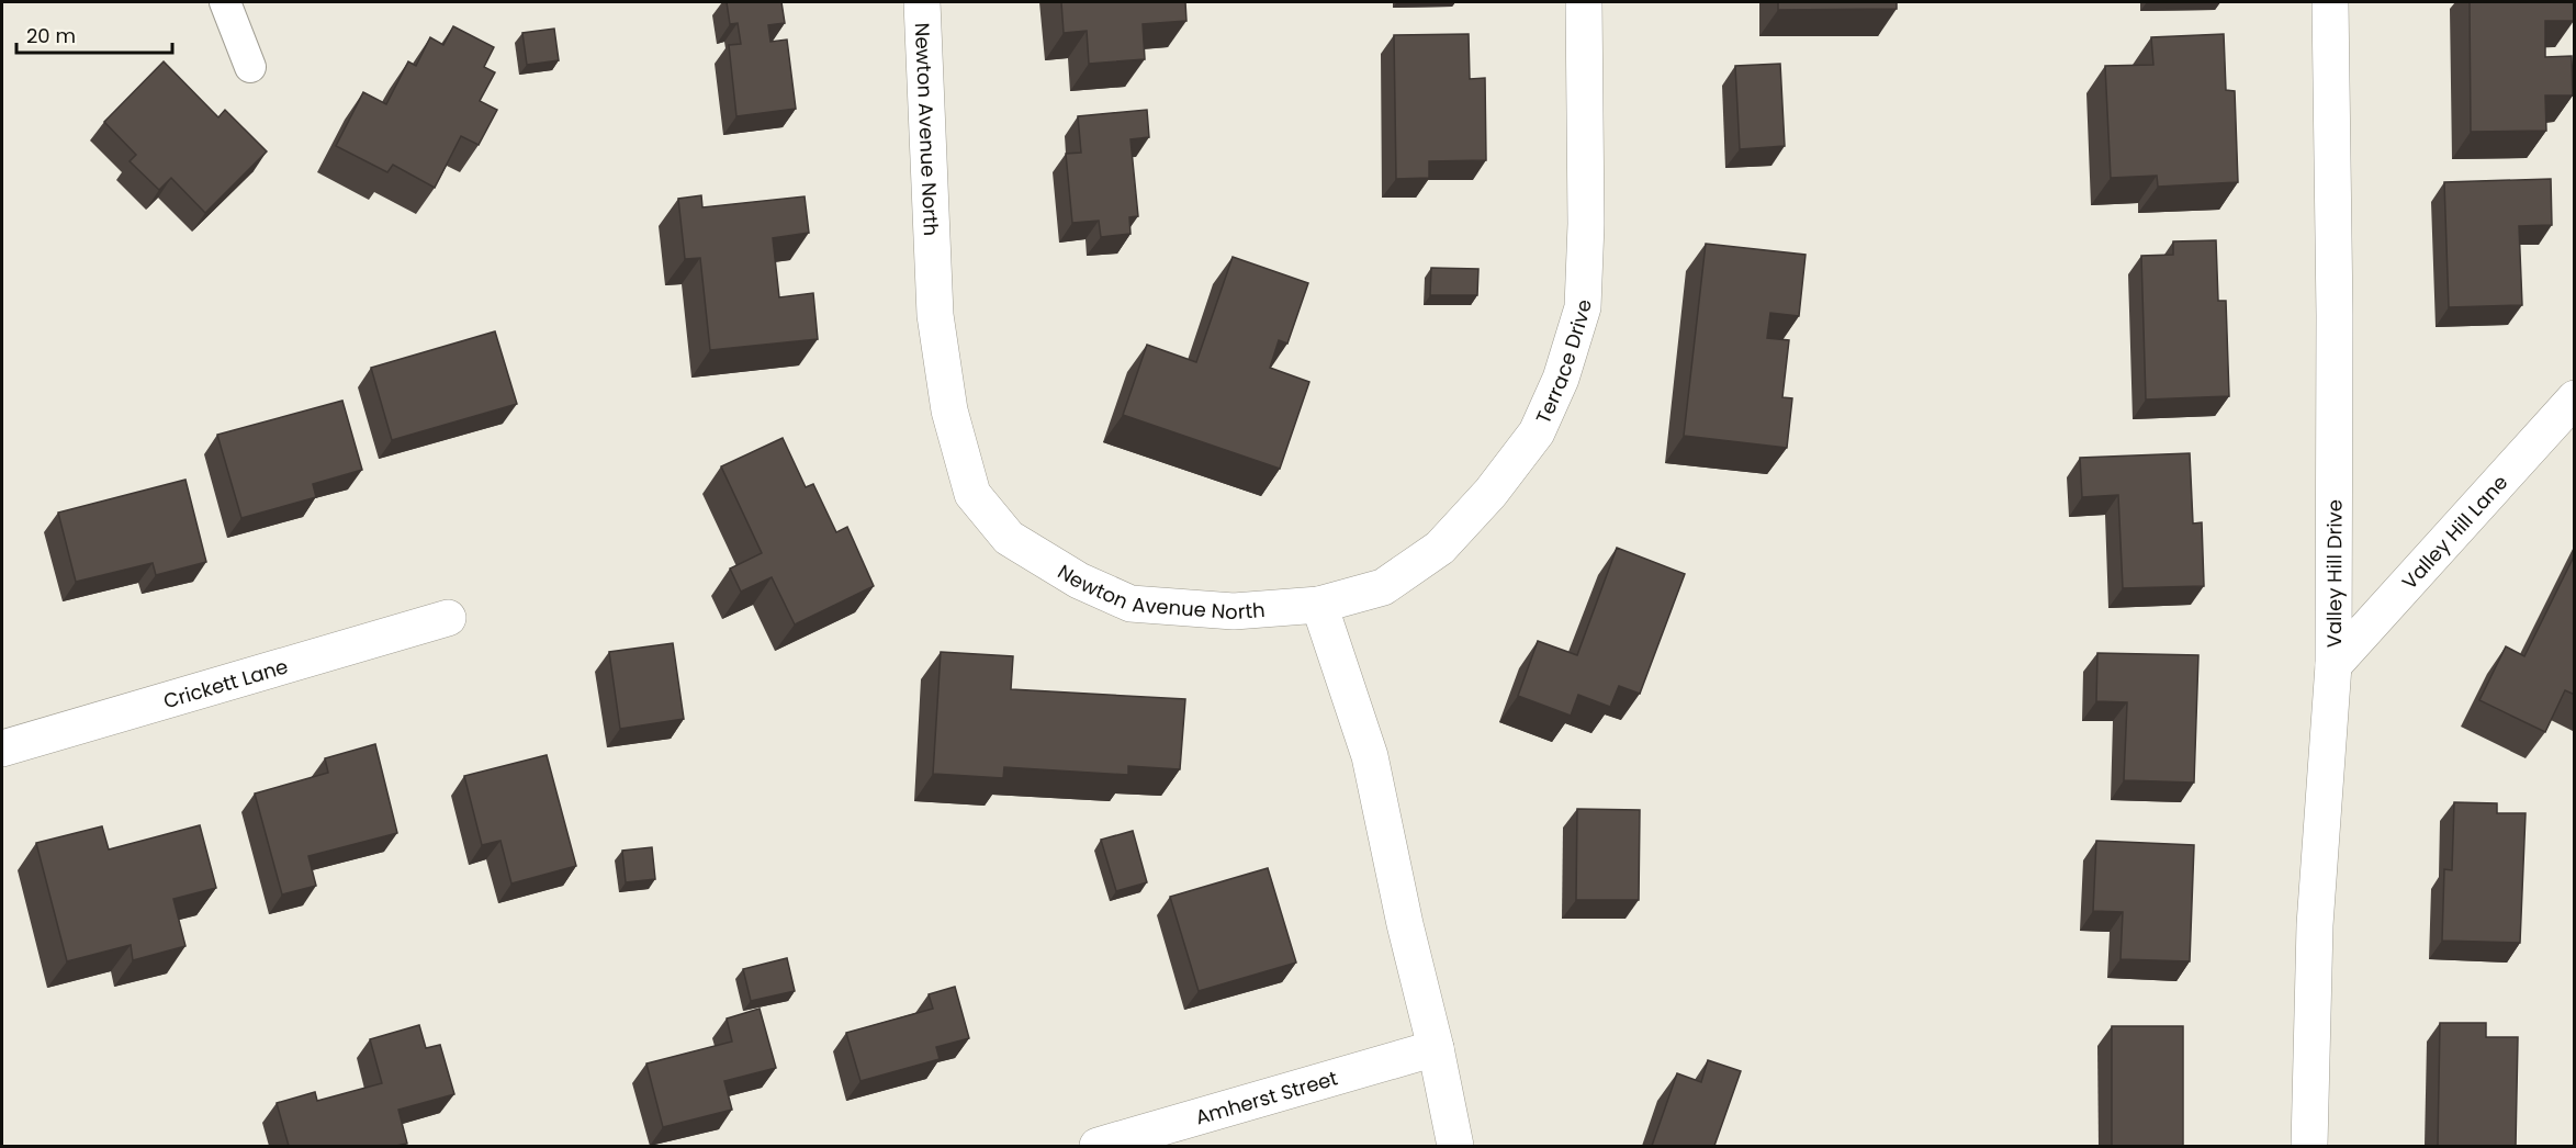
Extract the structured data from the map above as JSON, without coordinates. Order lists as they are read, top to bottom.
{
  "streets": {
    "street": [
      "Newton Avenue North",
      "Terrace Drive",
      "Valley Hill Lane",
      "Valley Hill Drive",
      "Crickett Lane",
      "Amherst Street"
    ]
  },
  "crossings": [
    ["Newton Avenue North", "Terrace Drive"],
    ["Valley Hill Lane", "Valley Hill Drive"]
  ],
  "scale_bar": "20 m"
}
